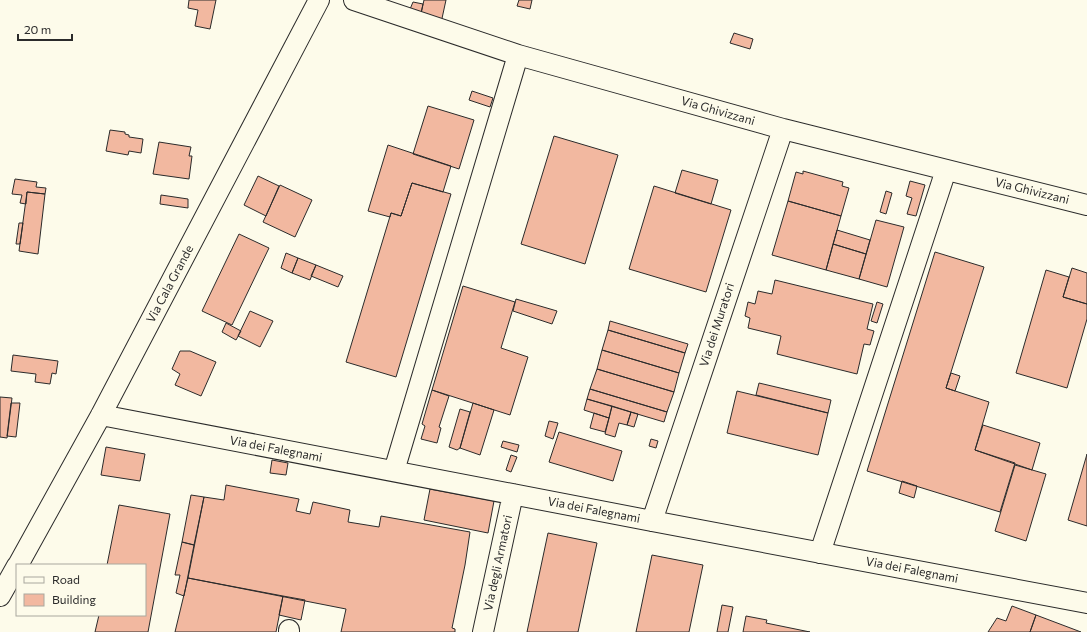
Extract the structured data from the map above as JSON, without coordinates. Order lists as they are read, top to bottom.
{
  "streets": {
    "street": [
      "Via Ghivizzani",
      "Via Cala Grande",
      "Via dei Muratori",
      "Via dei Falegnami",
      "Via degli Armatori"
    ]
  },
  "crossings": [
    ["Via Ghivizzani", "Via dei Muratori"],
    ["Via Cala Grande", "Via dei Falegnami"],
    ["Via dei Muratori", "Via dei Falegnami"],
    ["Via dei Falegnami", "Via degli Armatori"]
  ],
  "legend": ["Road", "Building"],
  "scale_bar": "20 m"
}
